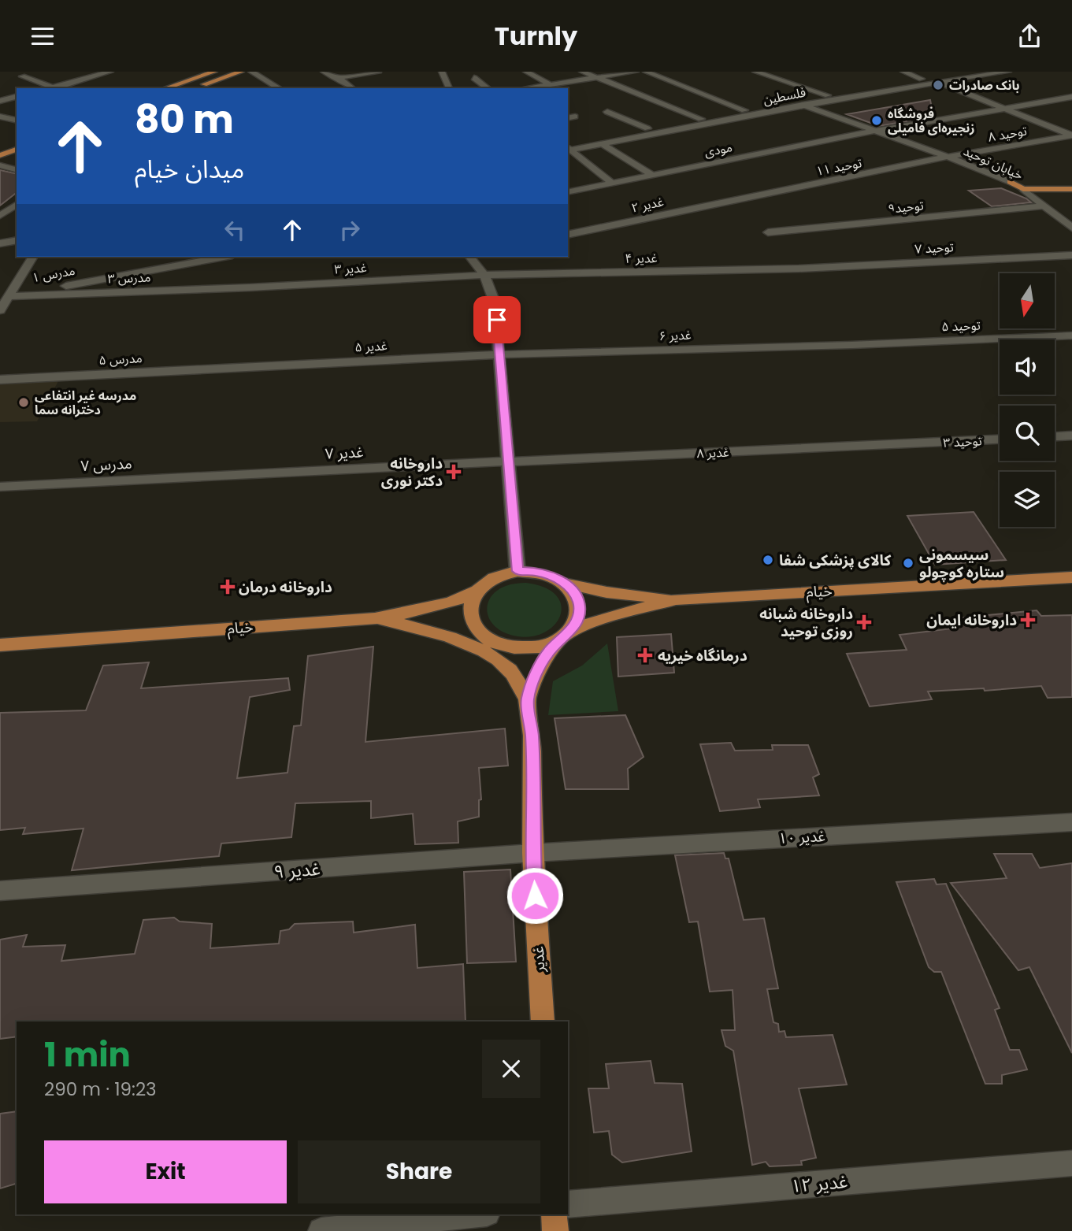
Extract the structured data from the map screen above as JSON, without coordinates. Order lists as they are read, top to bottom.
{
  "streets": {
    "main road": ["خیابان توحید", "خیام", "غدیر"],
    "street": [
      "فلسطین",
      "توحید ۸",
      "مودی",
      "توحید ۱۱",
      "غدیر ۲",
      "توحید۹",
      "توحید ۷",
      "غدیر ۴",
      "غدیر ۳",
      "مدرس ۱",
      "مدرس ۳",
      "توحید ۵",
      "غدیر ۶",
      "غدیر ۵",
      "مدرس ۵",
      "توحید ۳",
      "غدیر ۷",
      "غدیر ۸",
      "مدرس ۷",
      "غدیر ۱۰",
      "غدیر ۹",
      "غدیر ۱۲"
    ]
  },
  "crossings": [
    ["فلسطین", "خیابان توحید"],
    ["توحید ۸", "خیابان توحید"],
    ["توحید ۸", "توحید ۱۱"],
    ["مودی", "خیابان توحید"],
    ["خیابان توحید", "توحید ۱۱"],
    ["خیابان توحید", "توحید۹"],
    ["توحید ۱۱", "غدیر ۲"],
    ["توحید ۷", "غدیر ۴"],
    ["غدیر ۴", "غدیر ۳"],
    ["غدیر ۳", "مدرس ۳"],
    ["مدرس ۱", "مدرس ۳"],
    ["توحید ۵", "غدیر ۶"],
    ["غدیر ۶", "غدیر ۵"],
    ["غدیر ۵", "مدرس ۵"],
    ["توحید ۳", "غدیر ۸"],
    ["غدیر ۷", "غدیر ۸"],
    ["غدیر ۷", "مدرس ۷"],
    ["خیام", "غدیر"],
    ["غدیر ۱۰", "غدیر ۹"],
    ["غدیر ۱۰", "غدیر"],
    ["غدیر ۹", "غدیر"]
  ],
  "places": {
    "other": [
      "بانک صادرات",
      "فروشگاه زنجیره‌ای فامیلی",
      "مدرسه غیر انتفاعی دخترانه سما",
      "کالای پزشکی شفا",
      "سیسمونی ستاره کوچولو"
    ],
    "health": [
      "داروخانه دکتر نوری",
      "داروخانه درمان",
      "داروخانه ایمان",
      "داروخانه شبانه روزی توحید",
      "درمانگاه خیریه"
    ]
  },
  "north": "bottom",
  "page": {
    "header": "Turnly",
    "turn": ["80 m", "میدان خیام"],
    "heading": ["1 min", "290 m · 19:23"],
    "buttons": ["Exit", "Share"]
  }
}
